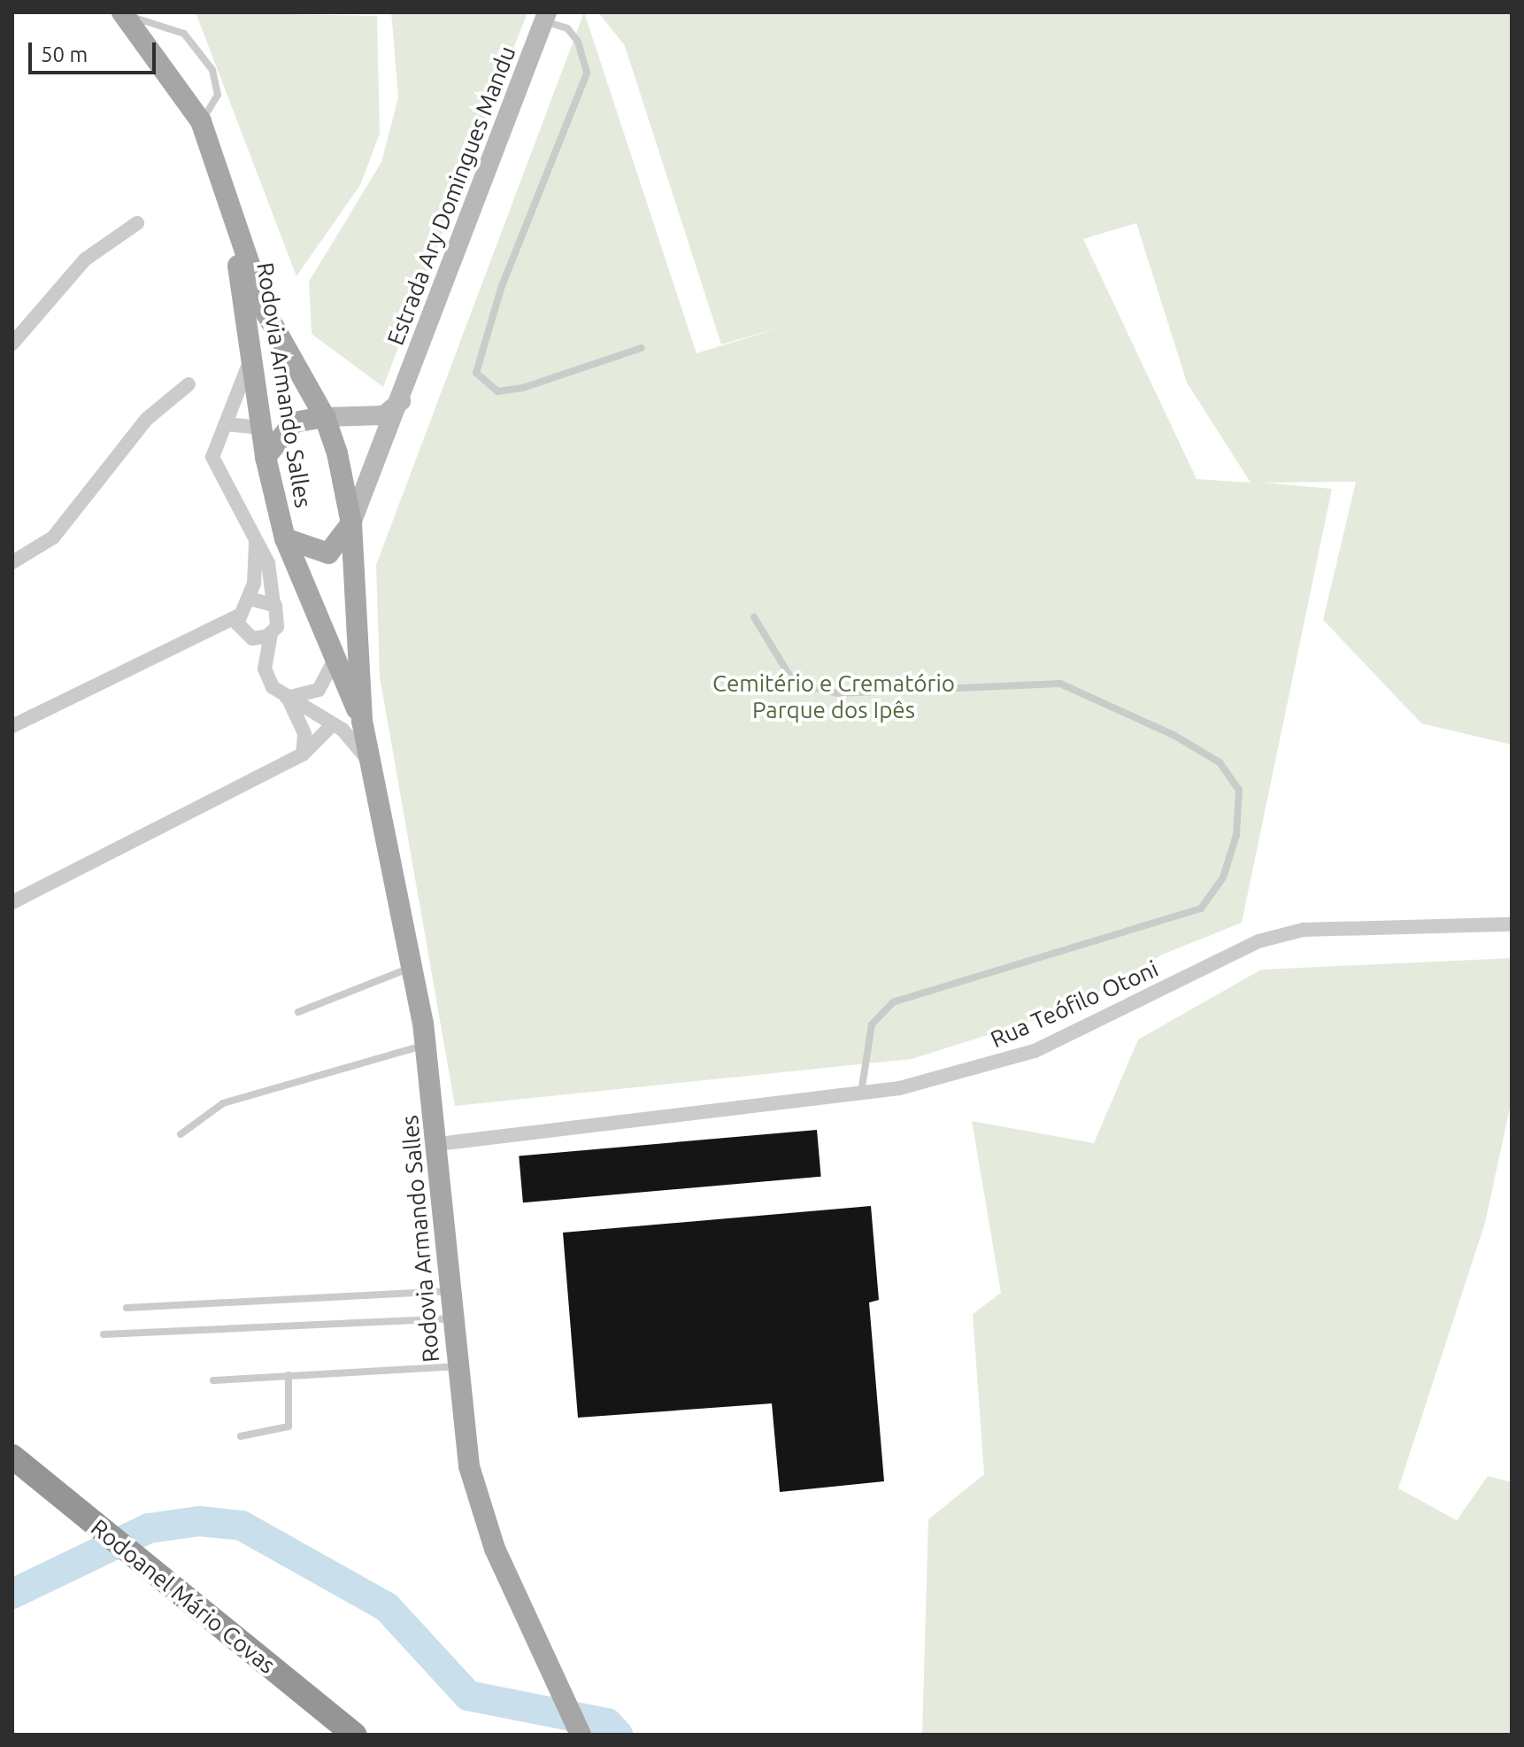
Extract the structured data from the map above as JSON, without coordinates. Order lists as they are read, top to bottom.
{
  "streets": {
    "highway": ["Rodoanel Mário Covas"],
    "main road": ["Rodovia Armando Salles"],
    "street": ["Estrada Ary Domingues Mandu", "Rua Teófilo Otoni"]
  },
  "crossings": [
    ["Estrada Ary Domingues Mandu", "Rodovia Armando Salles"],
    ["Rodovia Armando Salles", "Rua Teófilo Otoni"]
  ],
  "parks": ["Cemitério e Crematório Parque dos Ipês"],
  "scale_bar": "50 m"
}
